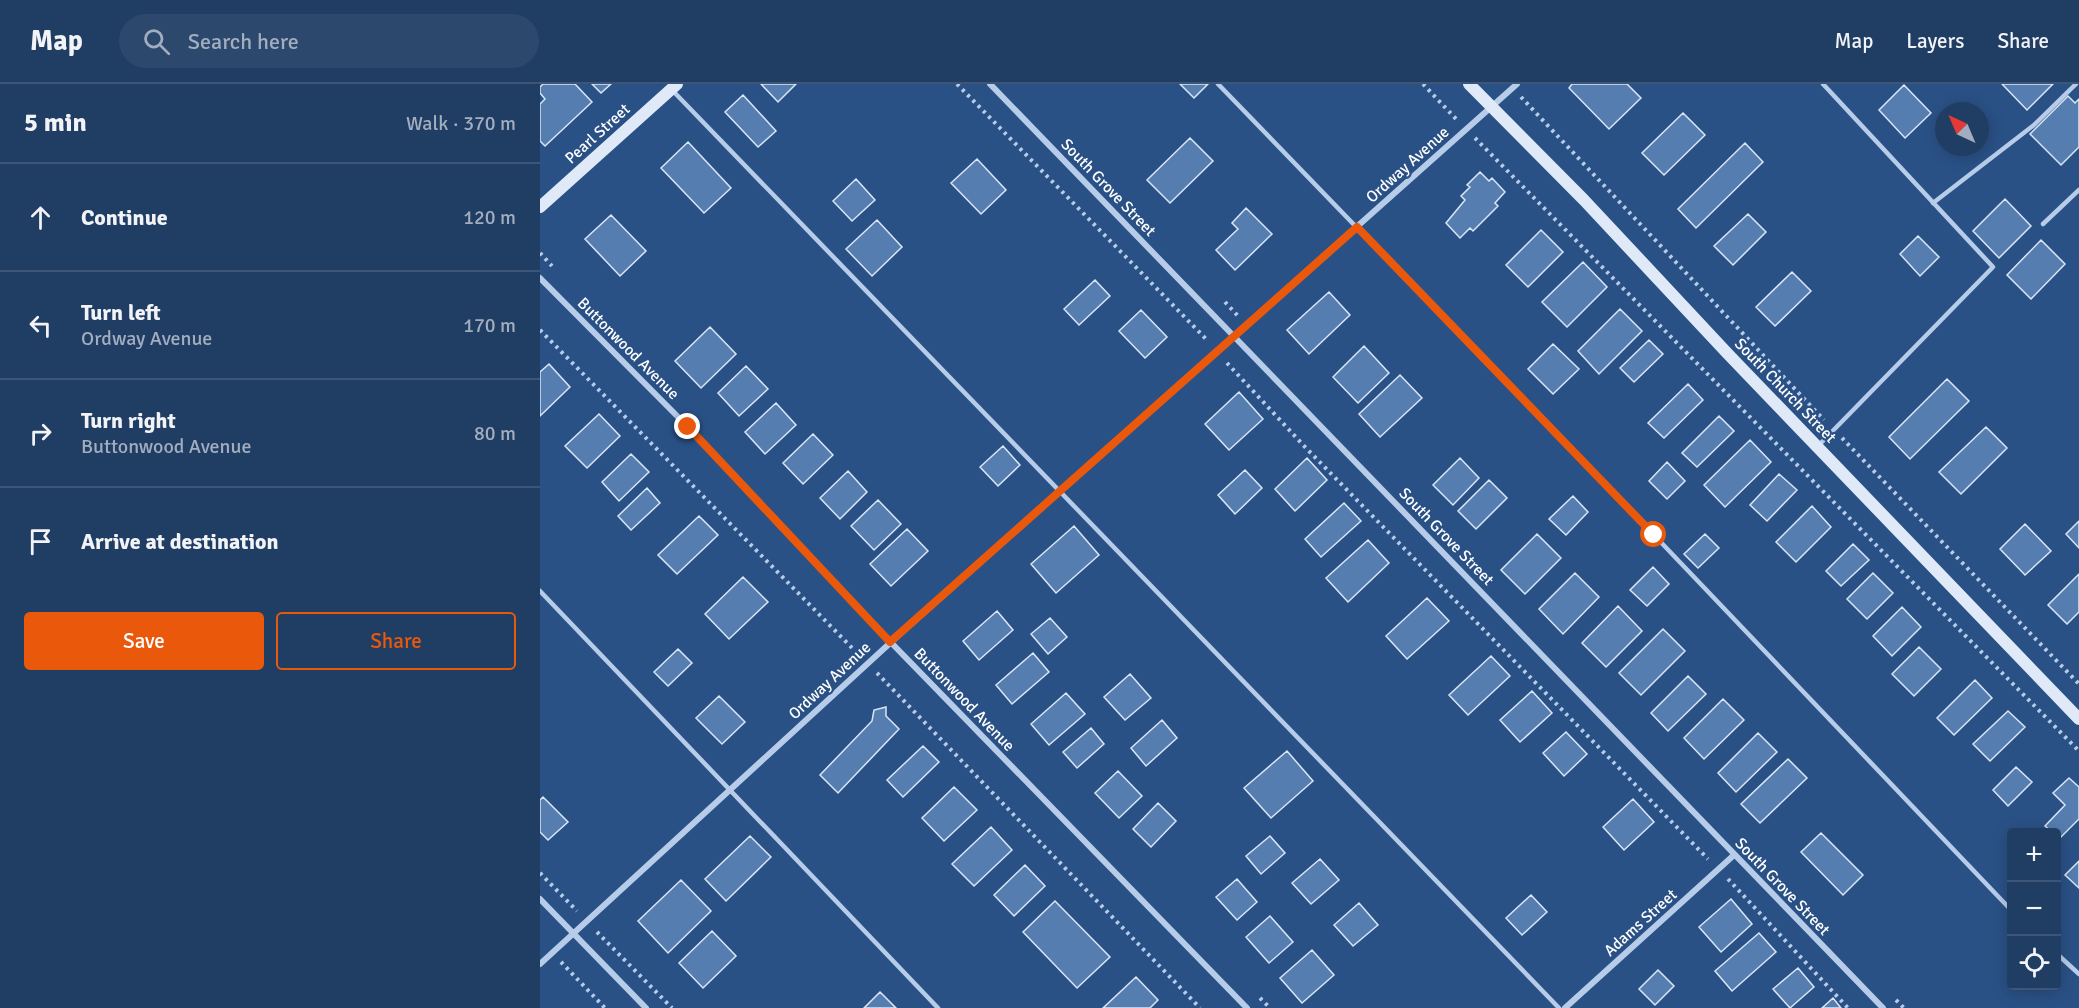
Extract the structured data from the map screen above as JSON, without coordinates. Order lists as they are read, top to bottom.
{
  "streets": {
    "street": [
      "Pearl Street",
      "Ordway Avenue",
      "South Grove Street",
      "Buttonwood Avenue",
      "South Church Street",
      "Adams Street"
    ]
  },
  "crossings": [
    ["Ordway Avenue", "South Grove Street"],
    ["Ordway Avenue", "Buttonwood Avenue"],
    ["Ordway Avenue", "South Church Street"],
    ["South Grove Street", "Adams Street"]
  ],
  "north": "top left",
  "page": {
    "header": "Map",
    "search": "Search here",
    "nav": ["Map", "Layers", "Share"],
    "heading": ["5 min", "Walk · 370 m"],
    "list": [
      ["Continue", "120 m"],
      ["Turn left", "Ordway Avenue", "170 m"],
      ["Turn right", "Buttonwood Avenue", "80 m"],
      "Arrive at destination"
    ],
    "buttons": ["Save", "Share"],
    "map_buttons": ["+", "−"]
  }
}
